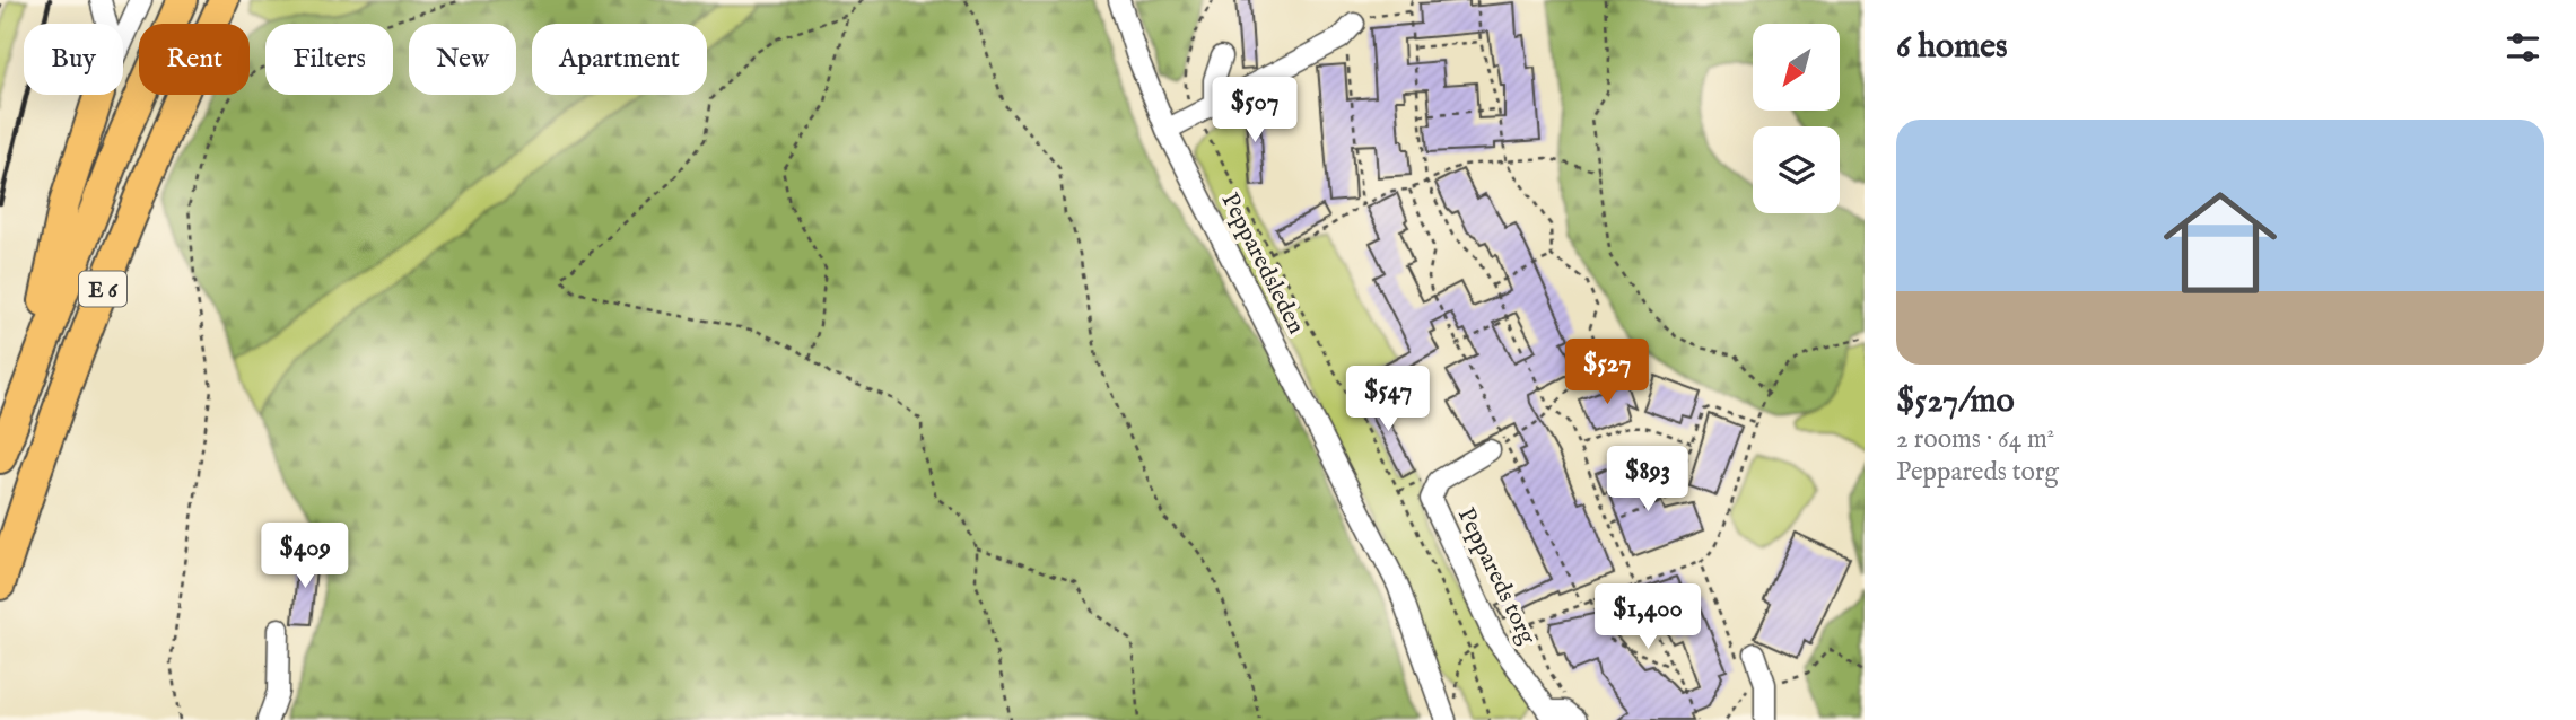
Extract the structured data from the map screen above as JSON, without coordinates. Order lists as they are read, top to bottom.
{
  "streets": {
    "highway": ["E 6"],
    "street": ["Pepparedsleden", "Peppareds torg"]
  },
  "north": "bottom left",
  "page": {
    "heading": "6 homes",
    "chip": [
      "Buy",
      "Rent",
      "Filters",
      "New",
      "Apartment"
    ],
    "price": [
      "$507",
      "$527",
      "$547",
      "$893",
      "$409",
      "$1,400"
    ],
    "list": [
      {
        "name": "$527/mo",
        "note": "2 rooms · 64 m² · Peppareds torg"
      }
    ]
  }
}
